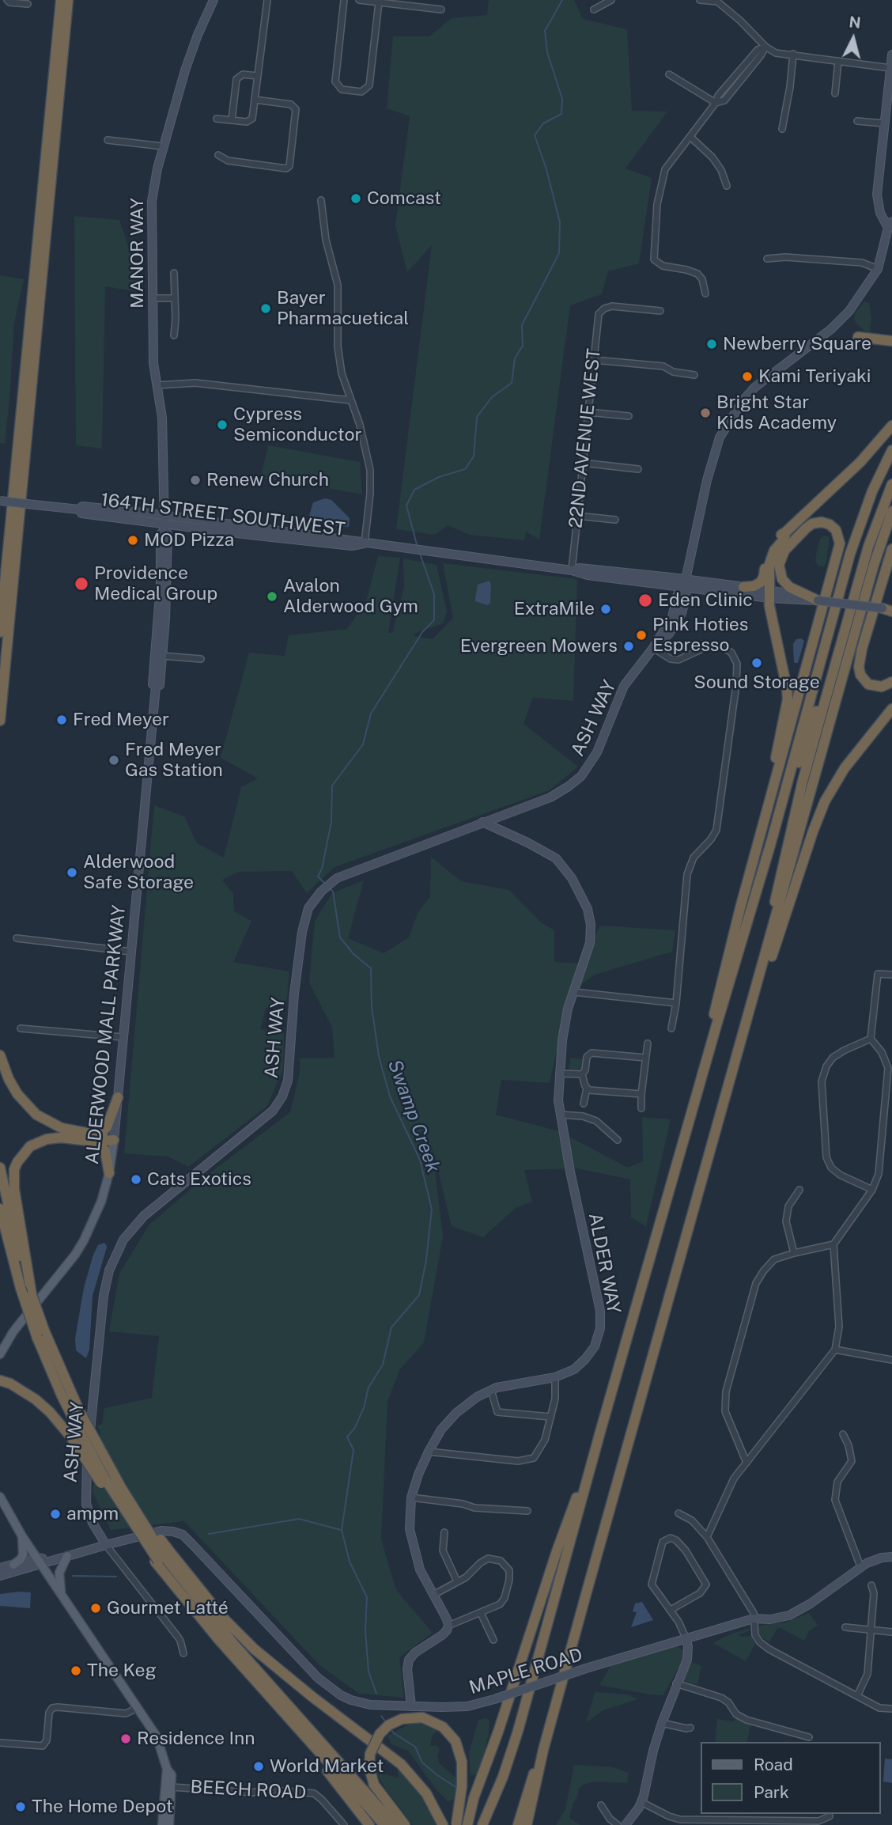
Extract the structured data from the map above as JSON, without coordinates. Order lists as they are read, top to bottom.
{
  "streets": {
    "main road": ["ALDERWOOD MALL PARKWAY"],
    "street": [
      "MANOR WAY",
      "22ND AVENUE WEST",
      "164TH STREET SOUTHWEST",
      "ASH WAY",
      "ALDER WAY",
      "MAPLE ROAD",
      "BEECH ROAD"
    ]
  },
  "crossings": [
    ["MANOR WAY", "164TH STREET SOUTHWEST"],
    ["MANOR WAY", "ALDERWOOD MALL PARKWAY"],
    ["22ND AVENUE WEST", "164TH STREET SOUTHWEST"],
    ["164TH STREET SOUTHWEST", "ASH WAY"],
    ["164TH STREET SOUTHWEST", "ALDERWOOD MALL PARKWAY"],
    ["ASH WAY", "ALDER WAY"],
    ["ASH WAY", "MAPLE ROAD"]
  ],
  "water": ["Swamp Creek"],
  "places": [
    "Comcast",
    "Bayer Pharmacuetical",
    "Newberry Square",
    "Kami Teriyaki",
    "Bright Star Kids Academy",
    "Cypress Semiconductor",
    "Renew Church",
    "MOD Pizza",
    "Providence Medical Group",
    "Avalon Alderwood Gym",
    "Eden Clinic",
    "ExtraMile",
    "Pink Hoties Espresso",
    "Evergreen Mowers",
    "Sound Storage",
    "Fred Meyer",
    "Fred Meyer Gas Station",
    "Alderwood Safe Storage",
    "Cats Exotics",
    "ampm",
    "Gourmet Latté",
    "The Keg",
    "Residence Inn",
    "World Market",
    "The Home Depot"
  ],
  "legend": ["Road", "Park"],
  "north": "top"
}
